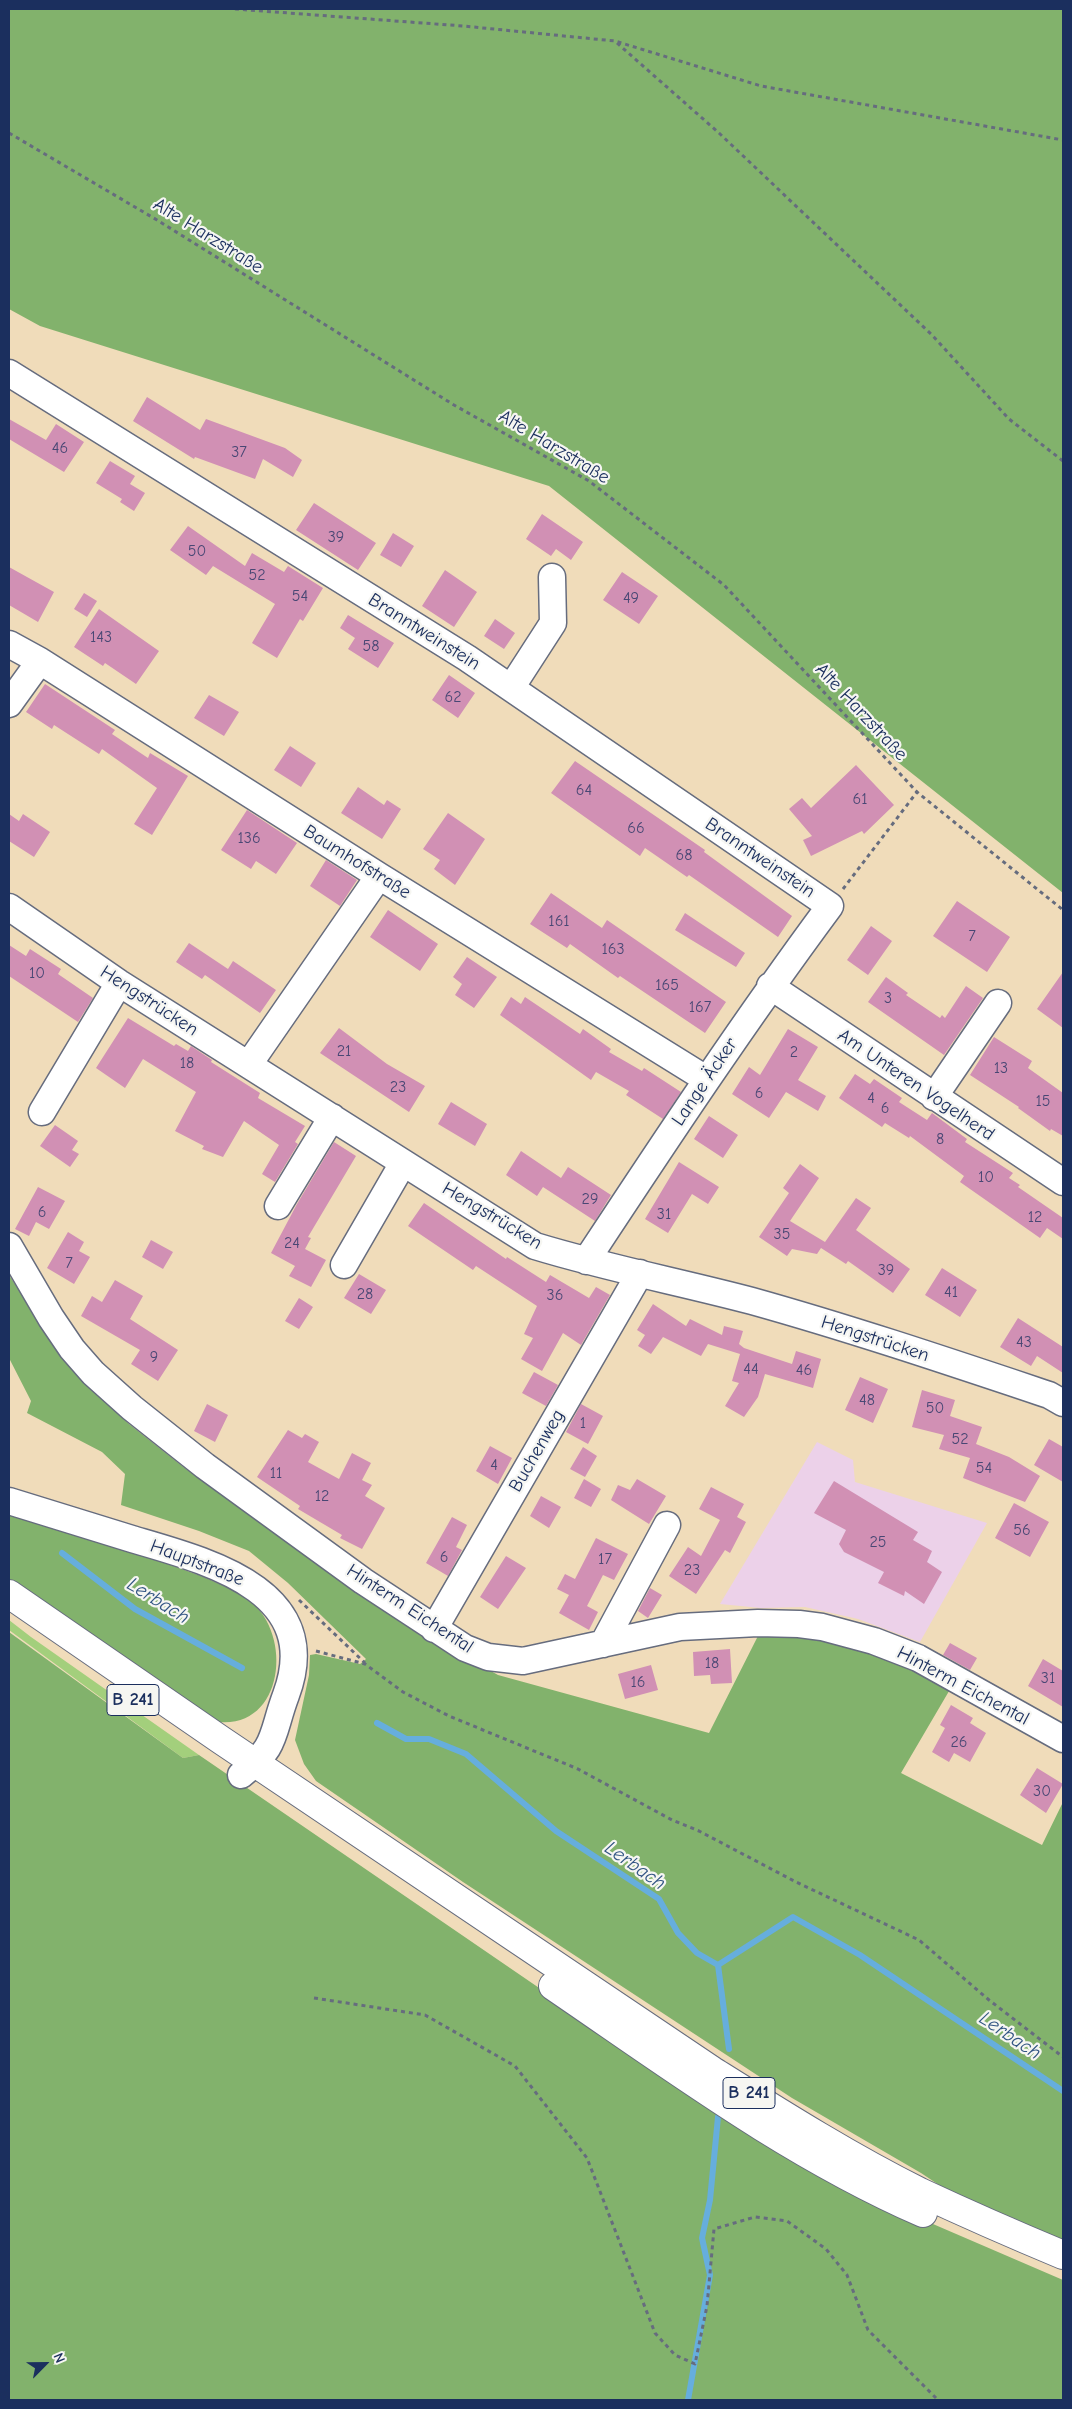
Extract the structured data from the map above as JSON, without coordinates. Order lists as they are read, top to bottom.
{
  "streets": {
    "main road": ["B 241"],
    "street": [
      "Branntweinstein",
      "Baumhofstraße",
      "Hengstrücken",
      "Lange Äcker",
      "Am Unteren Vogelherd",
      "Buchenweg",
      "Hauptstraße",
      "Hinterm Eichental"
    ],
    "path": ["Alte Harzstraße"]
  },
  "crossings": [
    ["Branntweinstein", "Lange Äcker"],
    ["Baumhofstraße", "Lange Äcker"],
    ["Hengstrücken", "Lange Äcker"],
    ["Hengstrücken", "Buchenweg"],
    ["Lange Äcker", "Am Unteren Vogelherd"],
    ["Buchenweg", "Hinterm Eichental"],
    ["Hauptstraße", "B 241"]
  ],
  "water": ["Lerbach"],
  "house_numbers": [
    "46",
    "37",
    "39",
    "50",
    "52",
    "54",
    "49",
    "143",
    "58",
    "62",
    "64",
    "61",
    "66",
    "136",
    "68",
    "161",
    "7",
    "163",
    "10",
    "165",
    "3",
    "167",
    "21",
    "2",
    "18",
    "13",
    "23",
    "6",
    "4",
    "15",
    "6",
    "8",
    "10",
    "29",
    "6",
    "31",
    "12",
    "35",
    "24",
    "7",
    "39",
    "41",
    "28",
    "36",
    "43",
    "9",
    "44",
    "46",
    "48",
    "50",
    "1",
    "52",
    "4",
    "54",
    "11",
    "12",
    "56",
    "25",
    "6",
    "17",
    "23",
    "18",
    "31",
    "16",
    "26",
    "30"
  ],
  "north": "top right"
}
